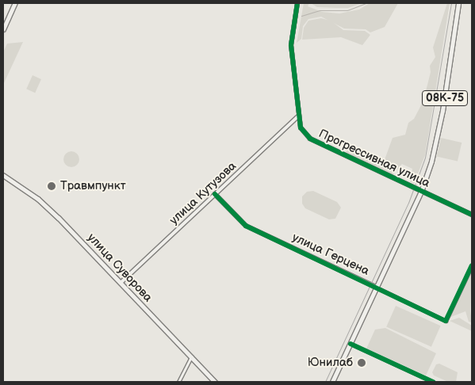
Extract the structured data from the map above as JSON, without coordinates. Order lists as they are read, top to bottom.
{
  "streets": {
    "main road": ["08К-75", "улица Суворова"],
    "street": ["Прогрессивная улица", "улица Кутузова", "улица Герцена"]
  },
  "crossings": [
    ["08К-75", "Прогрессивная улица"],
    ["08К-75", "улица Герцена"],
    ["Прогрессивная улица", "улица Кутузова"],
    ["улица Кутузова", "улица Герцена"],
    ["улица Кутузова", "улица Суворова"]
  ],
  "places": ["Травмпункт", "Юнилаб"]
}
